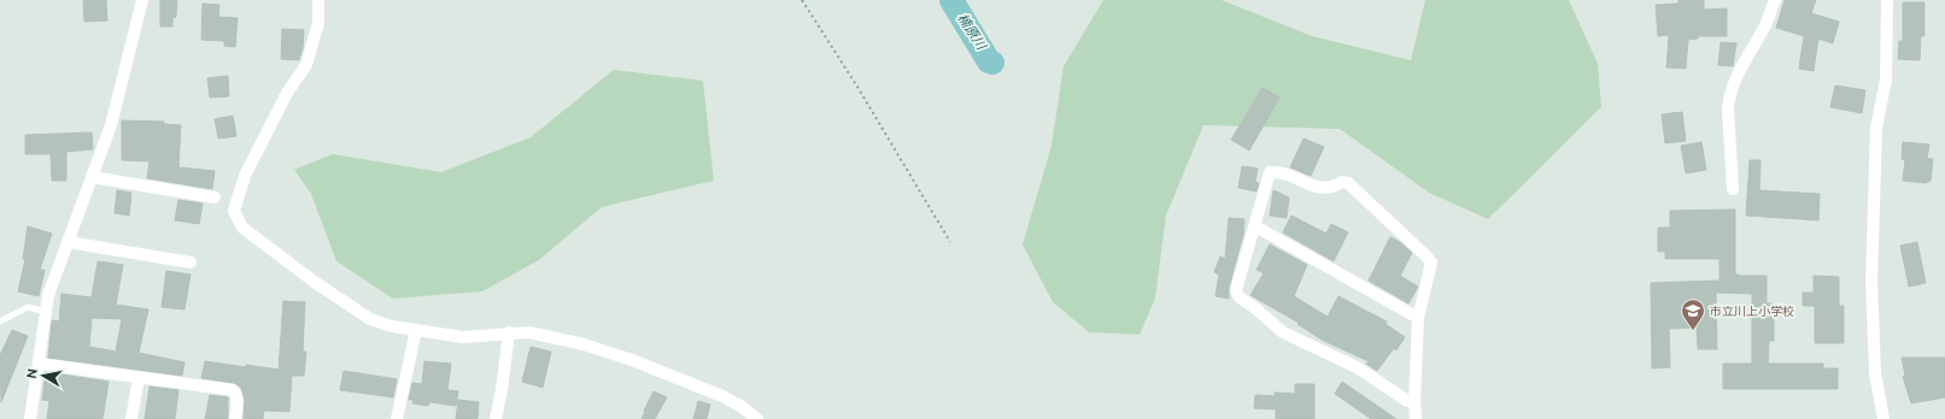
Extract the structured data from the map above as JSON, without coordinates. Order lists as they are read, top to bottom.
{
  "water": ["楠原川"],
  "places": {
    "school or university": ["市立川上小学校"]
  },
  "north": "left"
}
